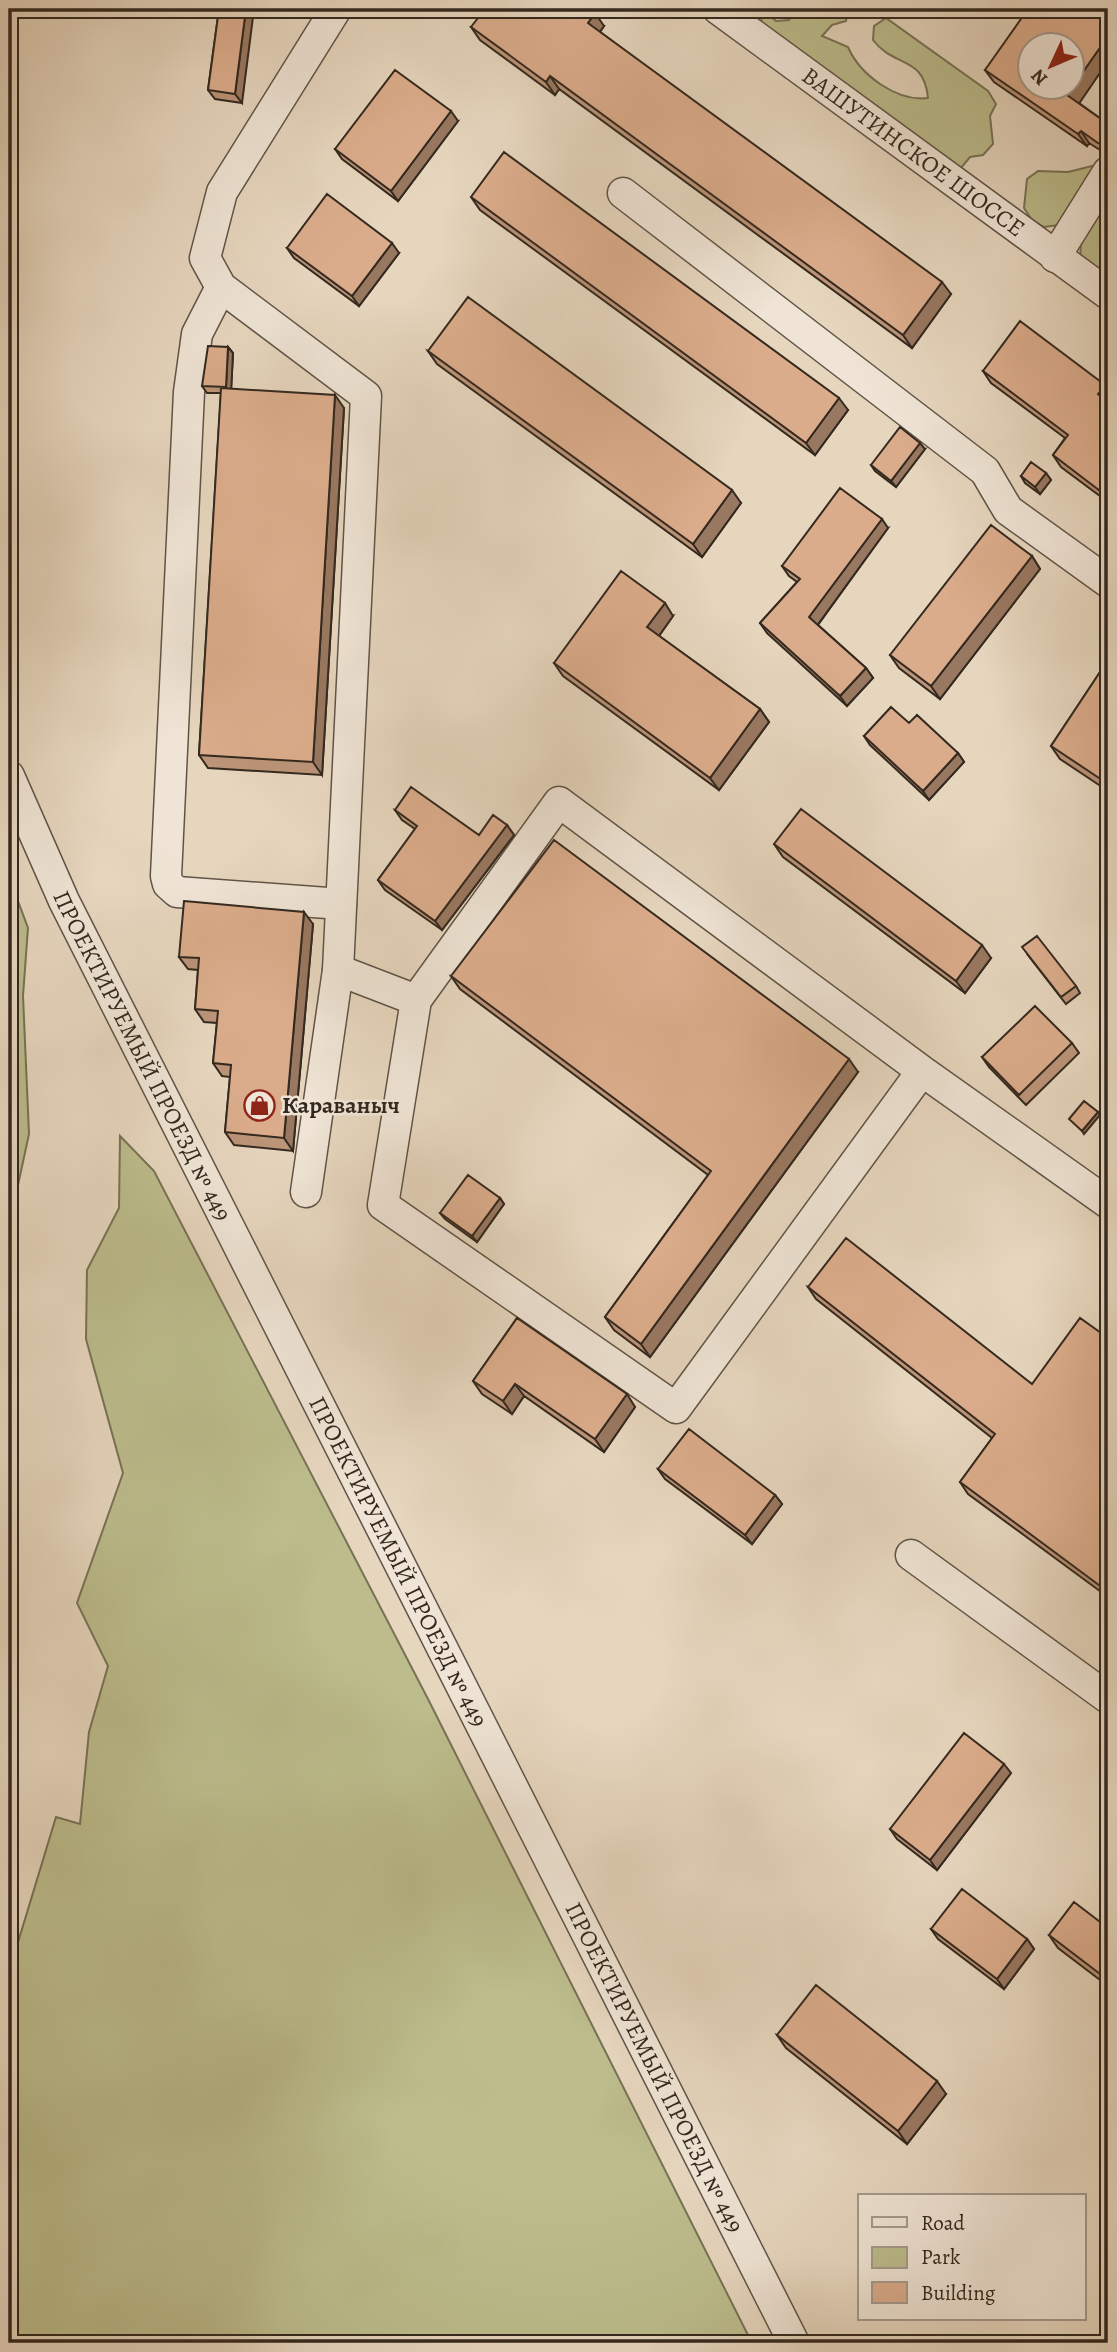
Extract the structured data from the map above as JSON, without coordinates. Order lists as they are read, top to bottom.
{
  "streets": {
    "street": ["ВАШУТИНСКОЕ ШОССЕ", "ПРОЕКТИРУЕМЫЙ ПРОЕЗД № 449"]
  },
  "places": {
    "shop": ["Караваныч"]
  },
  "legend": ["Road", "Park", "Building"],
  "north": "bottom left"
}
